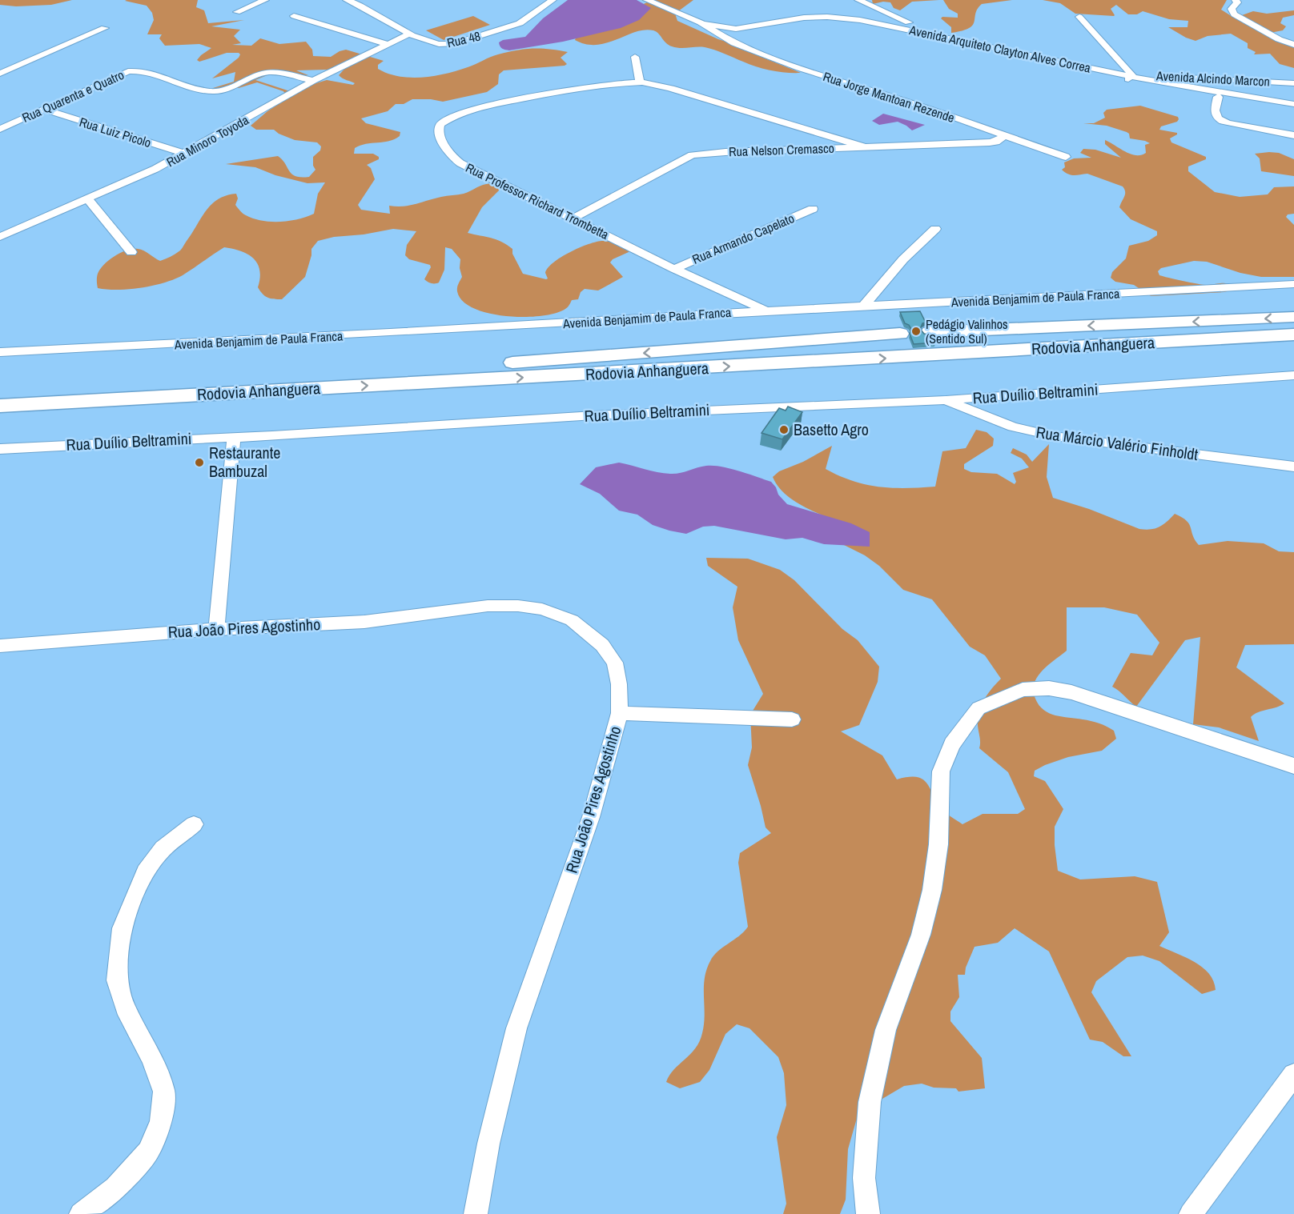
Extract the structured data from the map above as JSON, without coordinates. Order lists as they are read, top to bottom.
{
  "streets": {
    "highway": ["Rodovia Anhanguera"],
    "street": [
      "Rua 48",
      "Avenida Arquiteto Clayton Alves Correa",
      "Avenida Alcindo Marcon",
      "Rua Quarenta e Quatro",
      "Rua Jorge Mantoan Rezende",
      "Rua Luiz Picolo",
      "Rua Minoro Toyoda",
      "Rua Nelson Cremasco",
      "Rua Professor Richard Trombetta",
      "Rua Armando Capelato",
      "Avenida Benjamim de Paula Franca",
      "Rua Duílio Beltramini",
      "Rua Márcio Valério Finholdt",
      "Rua João Pires Agostinho"
    ]
  },
  "crossings": [
    ["Rua 48", "Rua Minoro Toyoda"],
    ["Avenida Arquiteto Clayton Alves Correa", "Avenida Alcindo Marcon"],
    ["Avenida Arquiteto Clayton Alves Correa", "Rua Jorge Mantoan Rezende"],
    ["Rua Quarenta e Quatro", "Rua Luiz Picolo"],
    ["Rua Quarenta e Quatro", "Rua Minoro Toyoda"],
    ["Rua Jorge Mantoan Rezende", "Rua Nelson Cremasco"],
    ["Rua Luiz Picolo", "Rua Minoro Toyoda"],
    ["Rua Nelson Cremasco", "Rua Professor Richard Trombetta"],
    ["Rua Professor Richard Trombetta", "Rua Armando Capelato"],
    ["Rua Professor Richard Trombetta", "Avenida Benjamim de Paula Franca"],
    ["Rua Duílio Beltramini", "Rua Márcio Valério Finholdt"]
  ],
  "places": ["Pedágio Valinhos (Sentido Sul)", "Basetto Agro", "Restaurante Bambuzal"]
}
